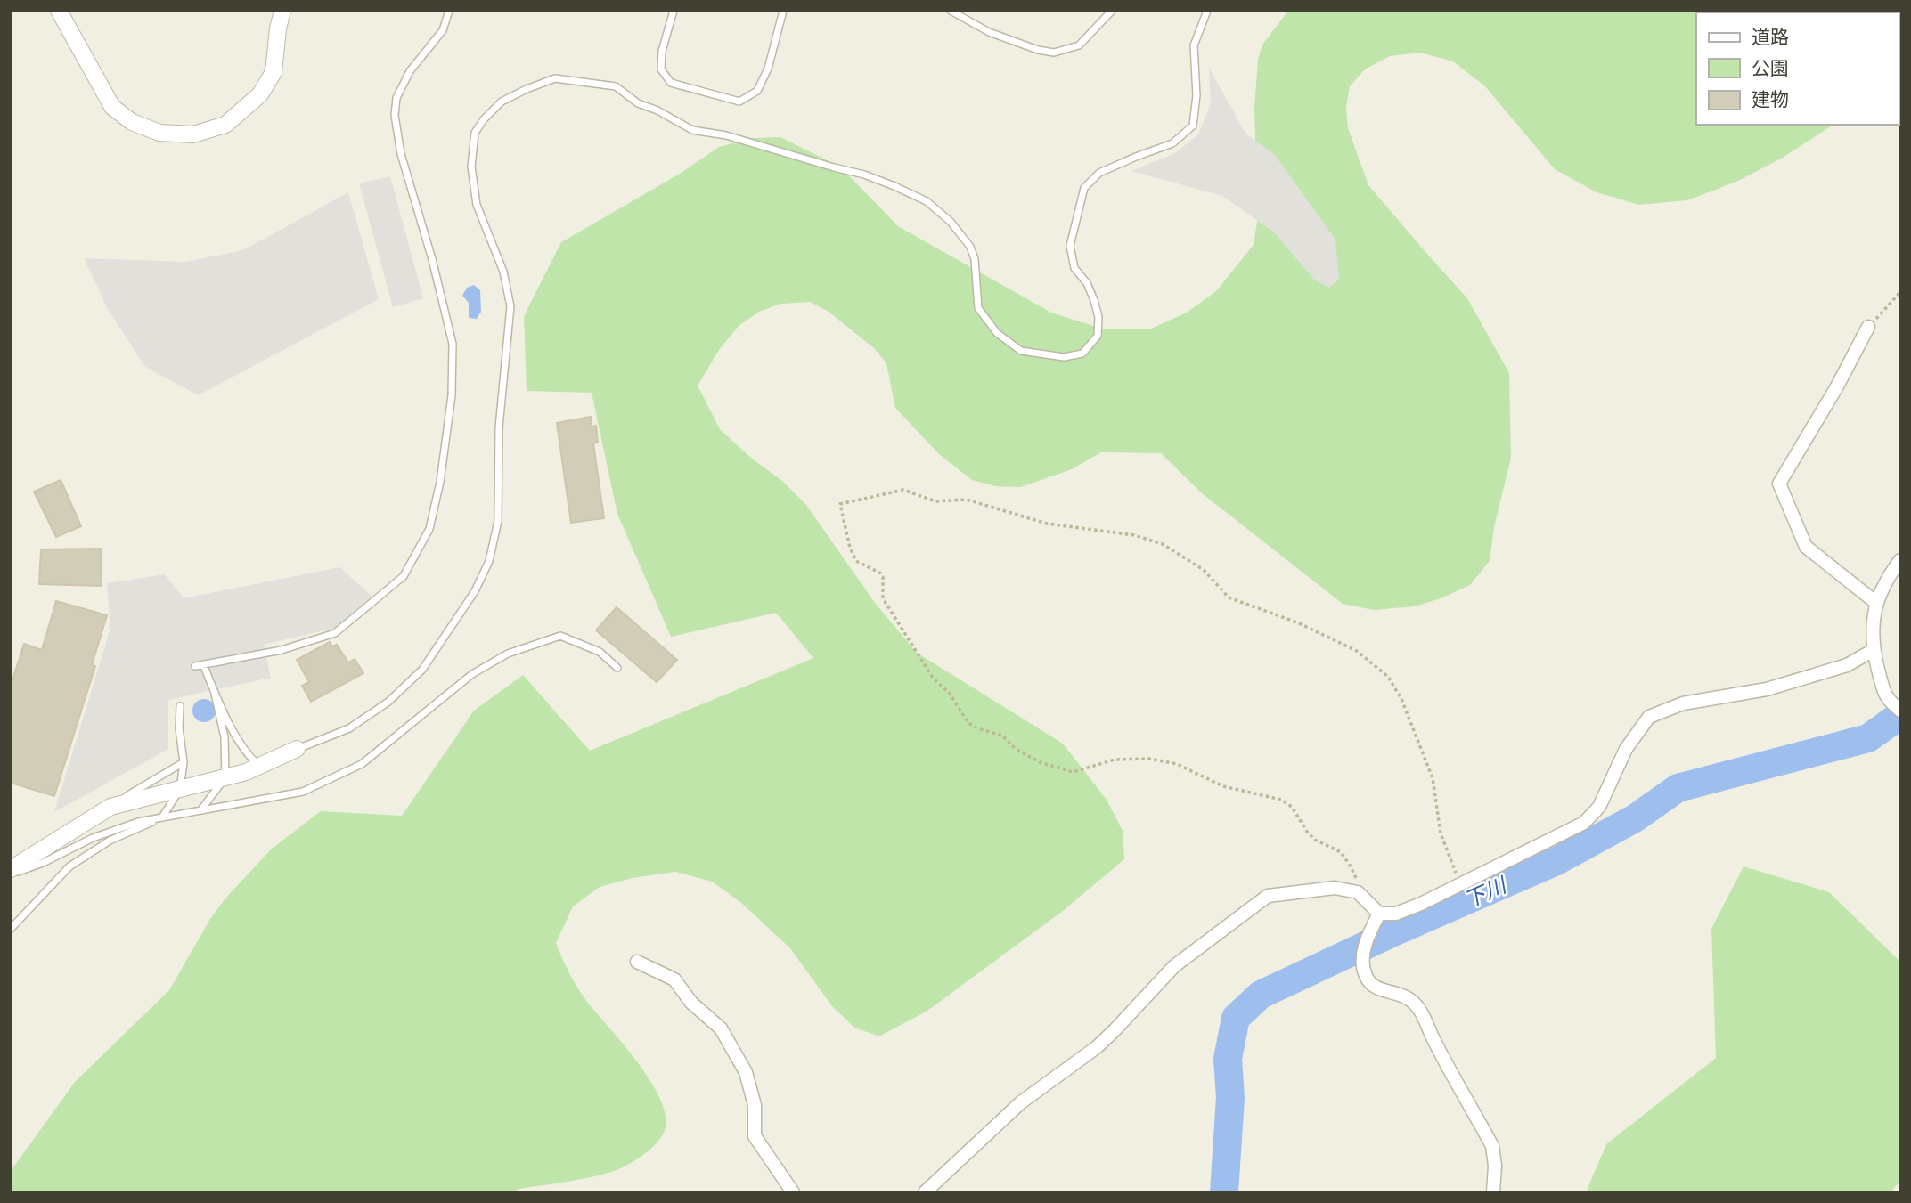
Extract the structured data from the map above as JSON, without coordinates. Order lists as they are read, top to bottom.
{
  "water": ["下川"],
  "legend": ["道路", "公園", "建物"]
}
